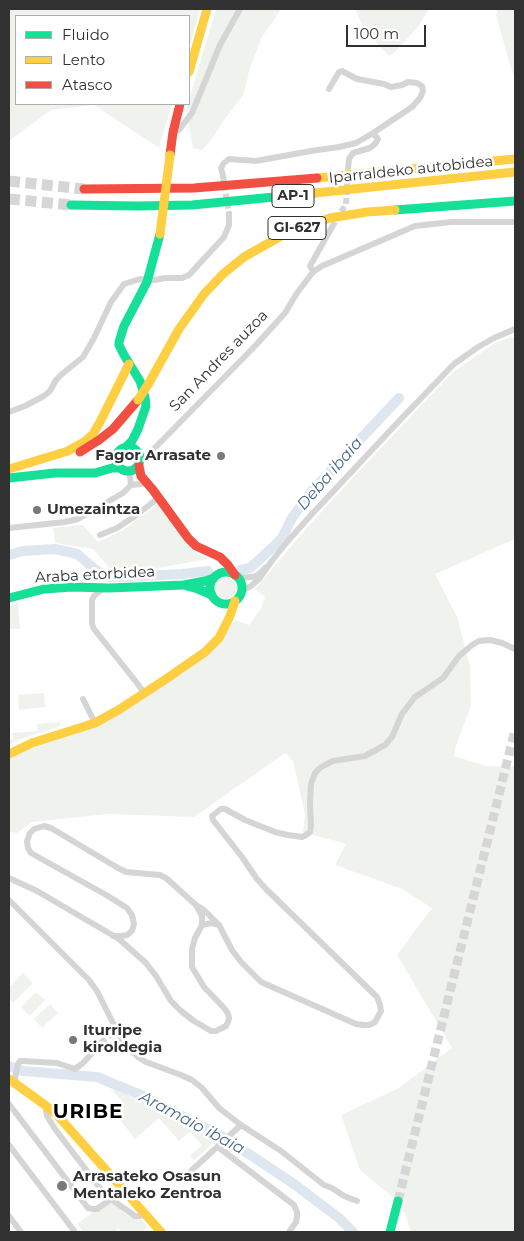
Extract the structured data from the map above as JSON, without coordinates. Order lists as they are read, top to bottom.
{
  "streets": {
    "main road": [
      "Iparraldeko autobidea",
      "AP-1",
      "GI-627",
      "San Andres auzoa",
      "Araba etorbidea"
    ]
  },
  "districts": ["URIBE"],
  "water": ["Deba ibaia", "Aramaio ibaia"],
  "places": [
    "Fagor Arrasate",
    "Umezaintza",
    "Iturripe kiroldegia",
    "Arrasateko Osasun Mentaleko Zentroa"
  ],
  "legend": ["Fluido", "Lento", "Atasco"],
  "scale_bar": "100 m"
}
